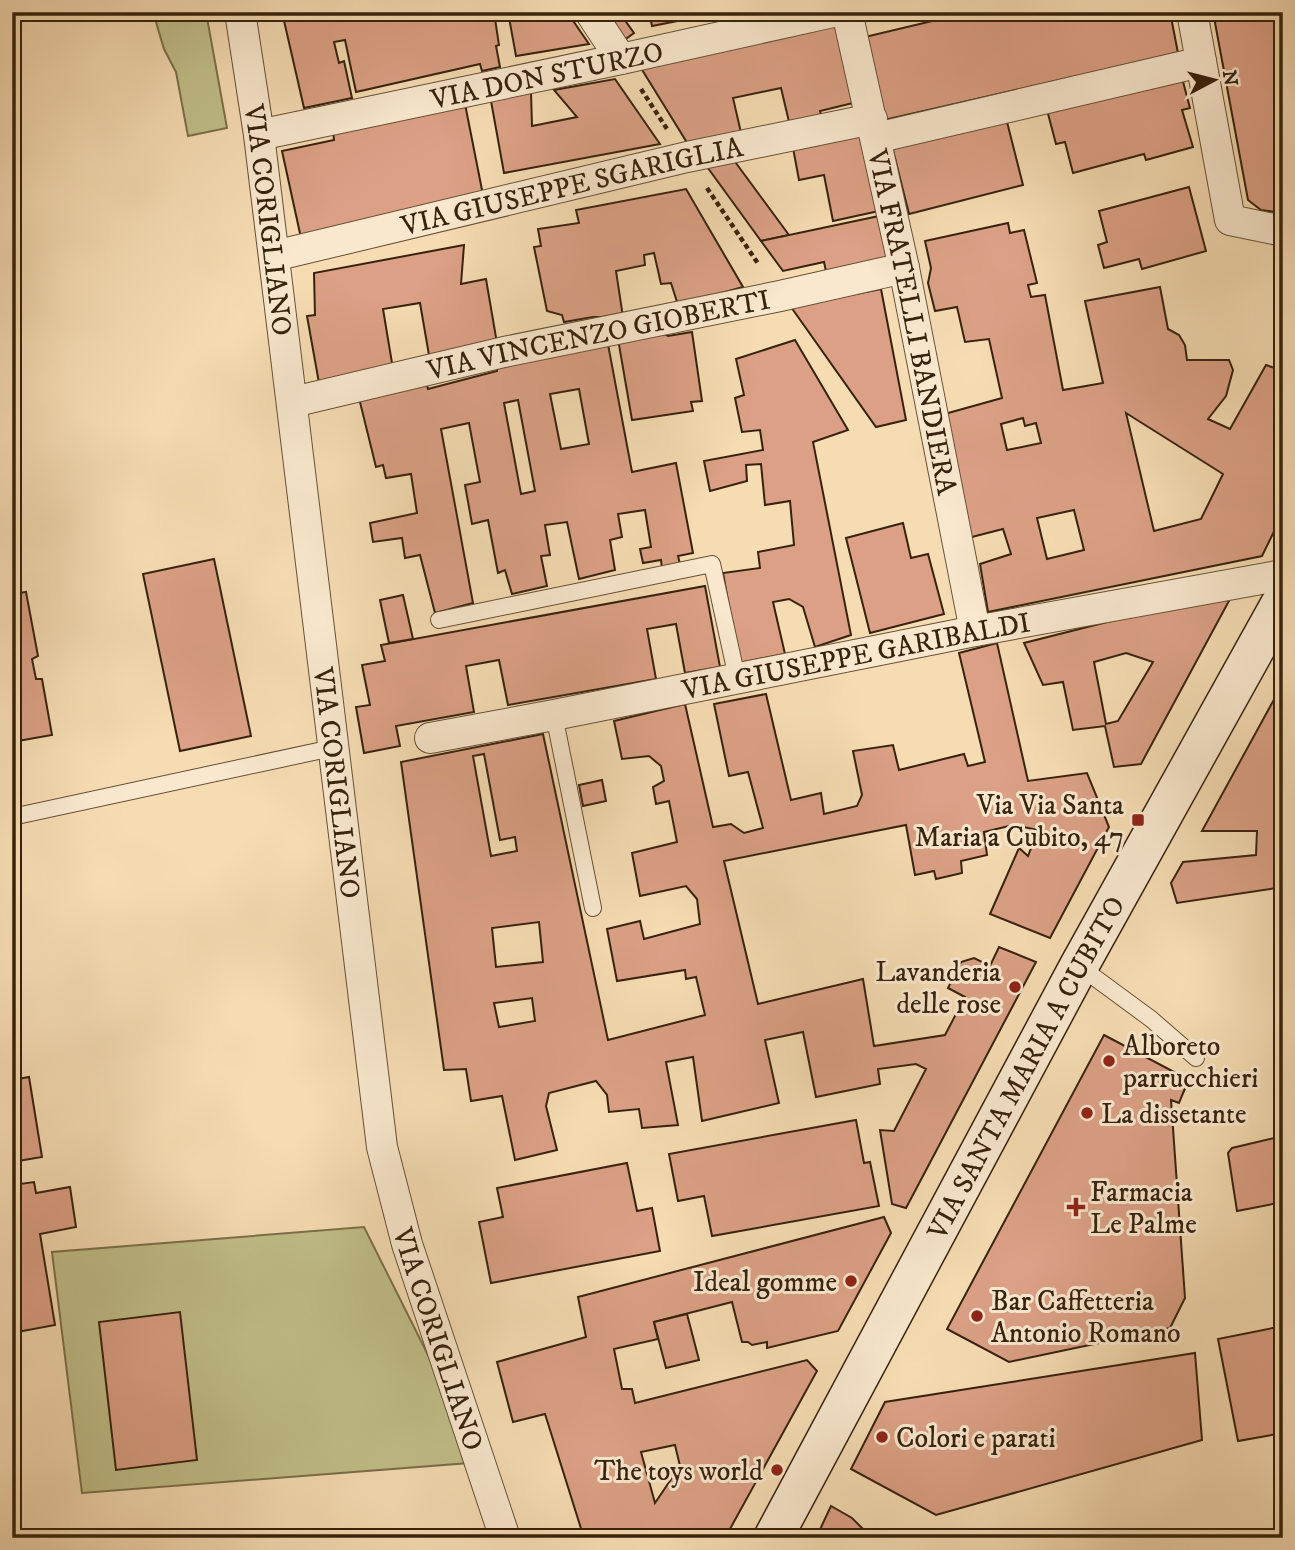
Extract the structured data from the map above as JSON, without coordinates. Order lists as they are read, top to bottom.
{
  "streets": {
    "main road": ["VIA SANTA MARIA A CUBITO"],
    "street": [
      "VIA DON STURZO",
      "VIA GIUSEPPE SGARIGLIA",
      "VIA CORIGLIANO",
      "VIA FRATELLI BANDIERA",
      "VIA VINCENZO GIOBERTI",
      "VIA GIUSEPPE GARIBALDI"
    ]
  },
  "crossings": [
    ["VIA DON STURZO", "VIA CORIGLIANO"],
    ["VIA GIUSEPPE SGARIGLIA", "VIA CORIGLIANO"],
    ["VIA GIUSEPPE SGARIGLIA", "VIA FRATELLI BANDIERA"],
    ["VIA CORIGLIANO", "VIA VINCENZO GIOBERTI"],
    ["VIA FRATELLI BANDIERA", "VIA VINCENZO GIOBERTI"],
    ["VIA FRATELLI BANDIERA", "VIA GIUSEPPE GARIBALDI"]
  ],
  "places": {
    "transit": ["Via Via Santa Maria a Cubito, 47"],
    "other": [
      "Lavanderia delle rose",
      "Alboreto parrucchieri",
      "La dissetante",
      "Ideal gomme",
      "Bar Caffetteria Antonio Romano",
      "Colori e parati",
      "The toys world"
    ],
    "health": ["Farmacia Le Palme"]
  },
  "north": "right"
}
